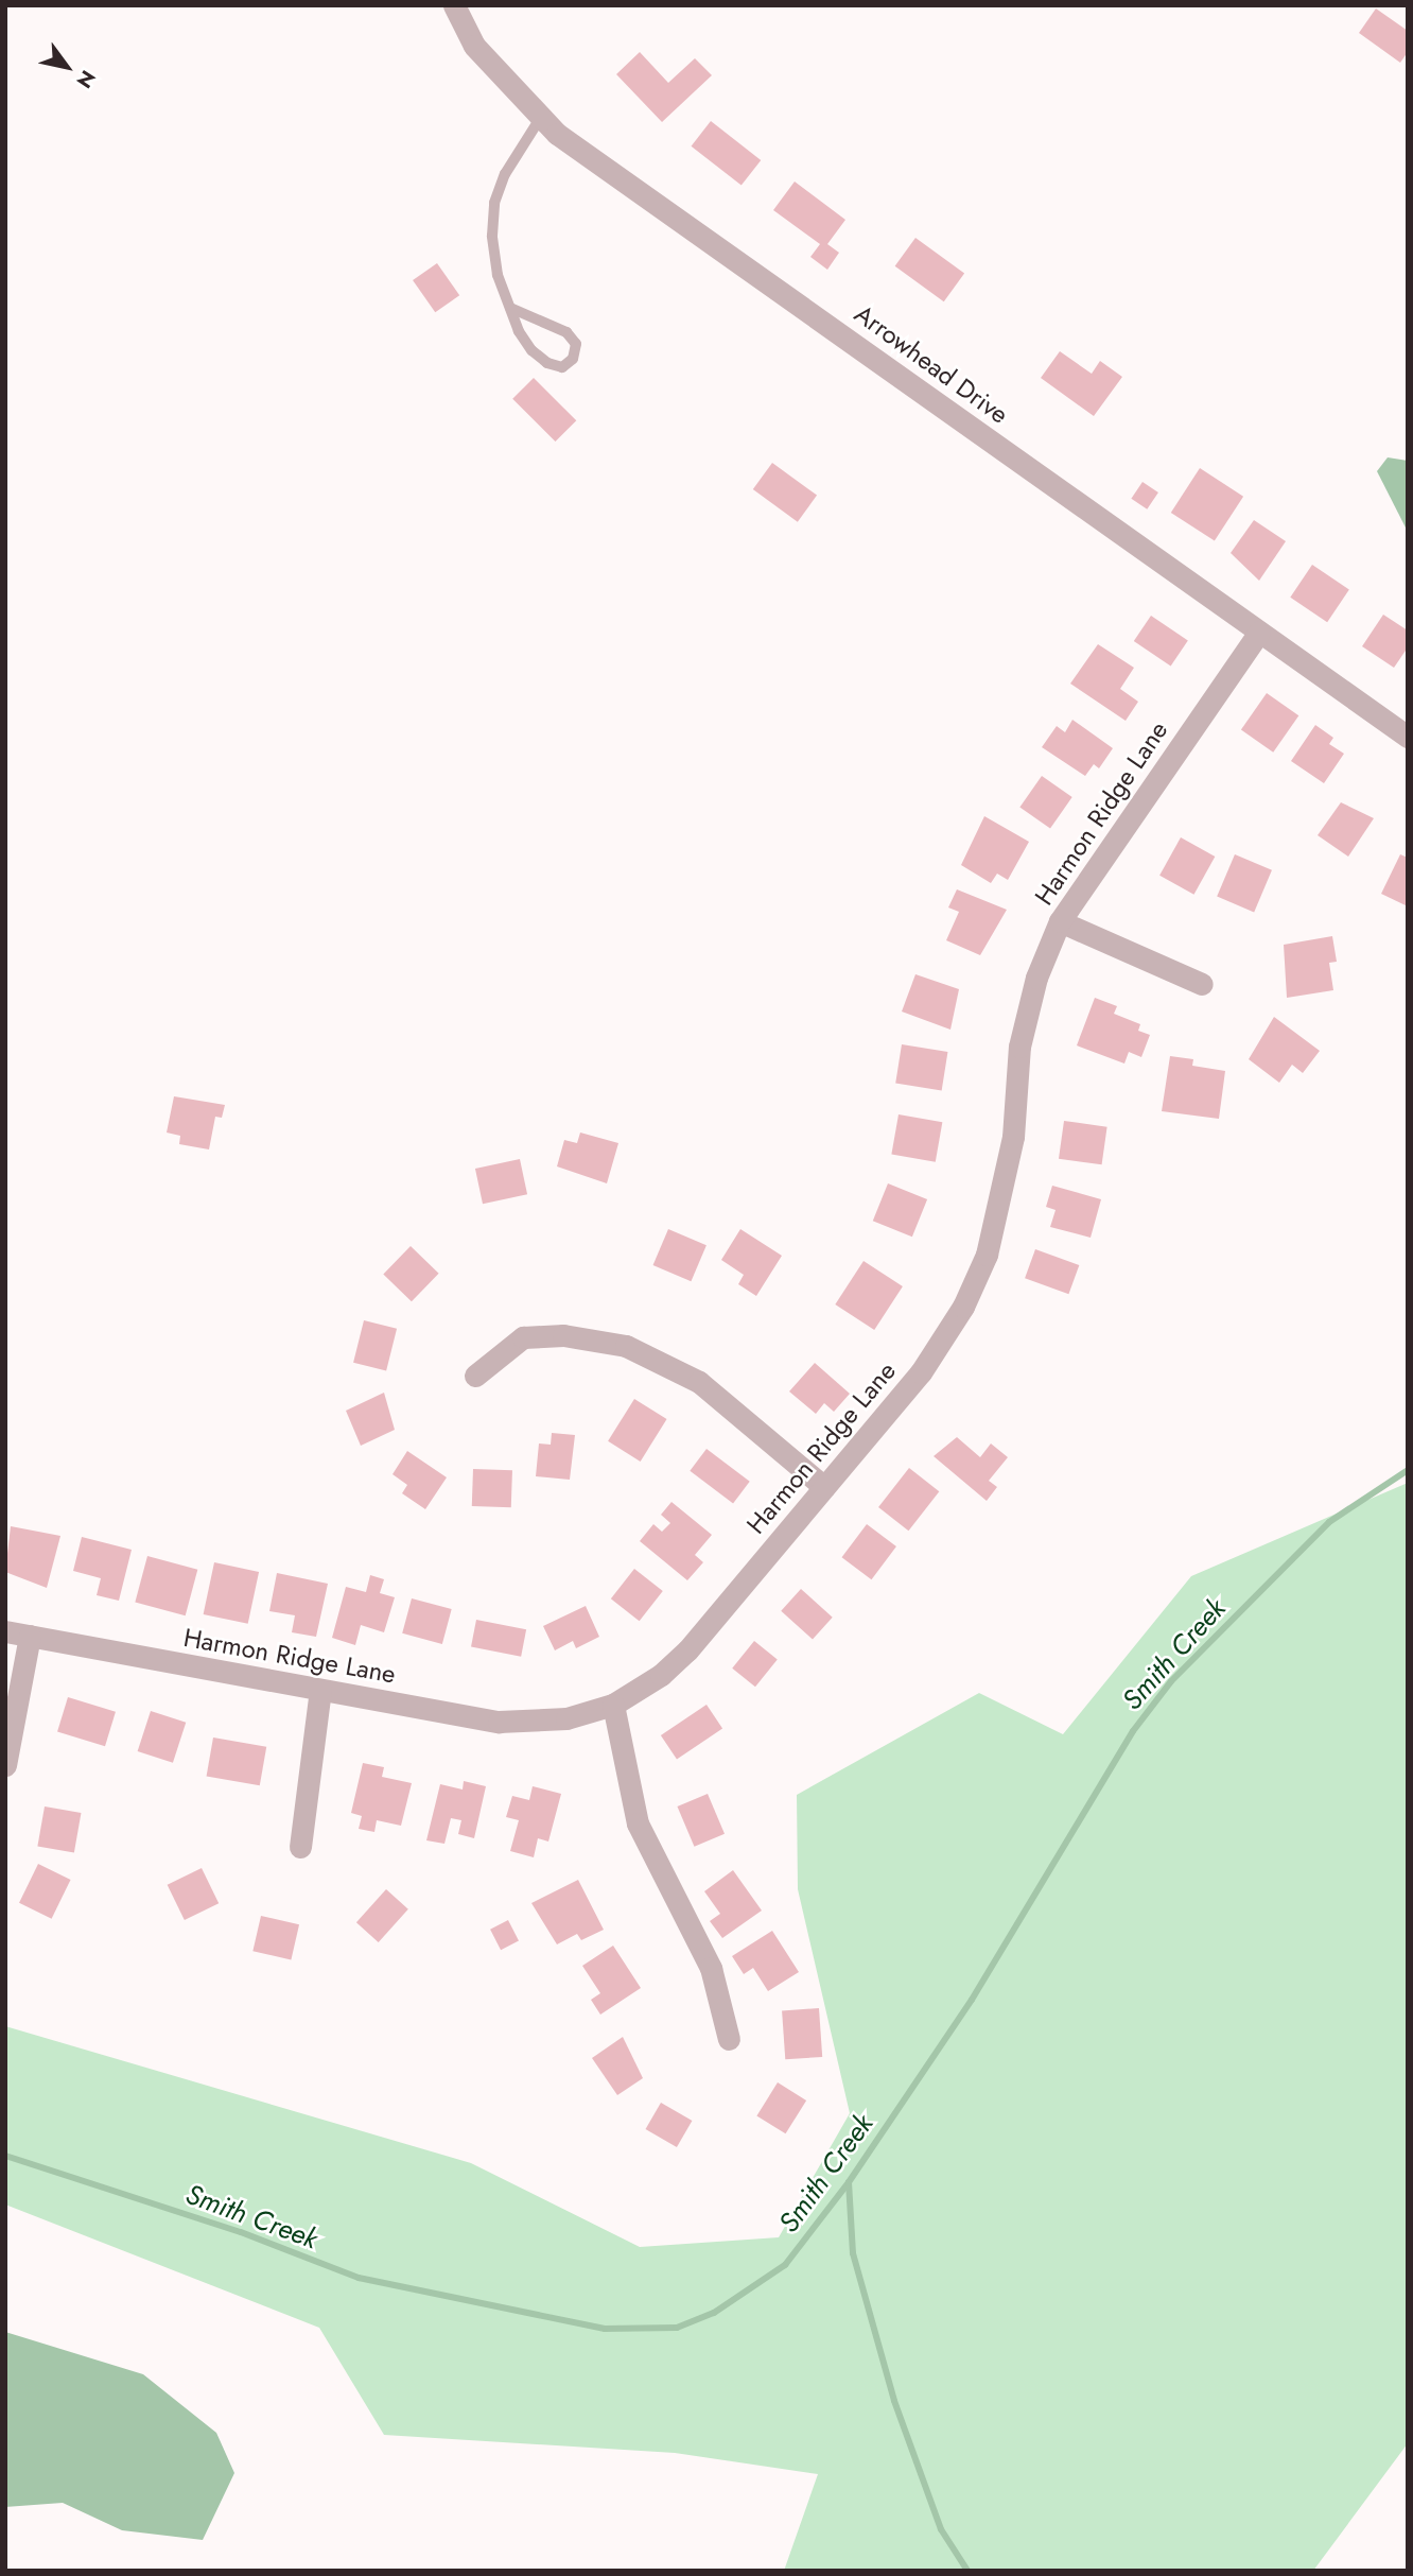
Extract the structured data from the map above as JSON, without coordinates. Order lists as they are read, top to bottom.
{
  "streets": {
    "street": ["Arrowhead Drive", "Harmon Ridge Lane"]
  },
  "crossings": [
    ["Arrowhead Drive", "Harmon Ridge Lane"]
  ],
  "water": ["Smith Creek"],
  "north": "bottom right"
}
